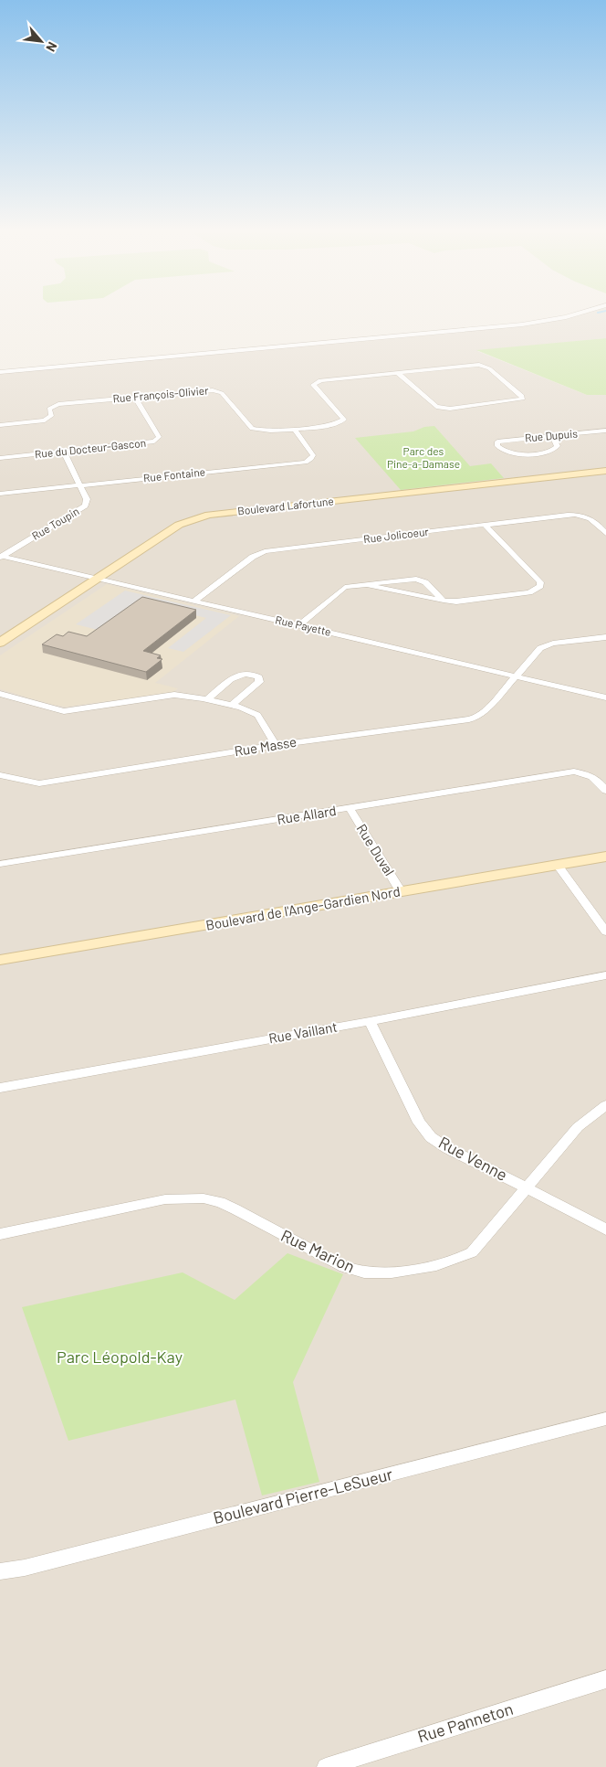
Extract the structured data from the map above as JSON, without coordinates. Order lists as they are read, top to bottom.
{
  "streets": {
    "street": [
      "Rue François-Olivier",
      "Rue Dupuis",
      "Rue du Docteur-Gascon",
      "Rue Fontaine",
      "Boulevard Lafortune",
      "Rue Toupin",
      "Rue Jolicoeur",
      "Rue Payette",
      "Rue Masse",
      "Rue Allard",
      "Rue Duval",
      "Boulevard de l'Ange-Gardien Nord",
      "Rue Vaillant",
      "Rue Venne",
      "Rue Marion",
      "Boulevard Pierre-LeSueur",
      "Rue Panneton"
    ]
  },
  "crossings": [
    ["Rue François-Olivier", "Rue du Docteur-Gascon"],
    ["Rue François-Olivier", "Rue Fontaine"],
    ["Rue du Docteur-Gascon", "Rue Toupin"],
    ["Rue Fontaine", "Rue Toupin"],
    ["Boulevard Lafortune", "Rue Payette"],
    ["Rue Toupin", "Rue Payette"],
    ["Rue Jolicoeur", "Rue Payette"],
    ["Rue Payette", "Rue Masse"],
    ["Rue Allard", "Rue Duval"],
    ["Rue Duval", "Boulevard de l'Ange-Gardien Nord"],
    ["Rue Vaillant", "Rue Venne"],
    ["Rue Venne", "Rue Marion"]
  ],
  "parks": ["Parc des Pine-a-Damase", "Parc Léopold-Kay"],
  "north": "bottom right"
}
